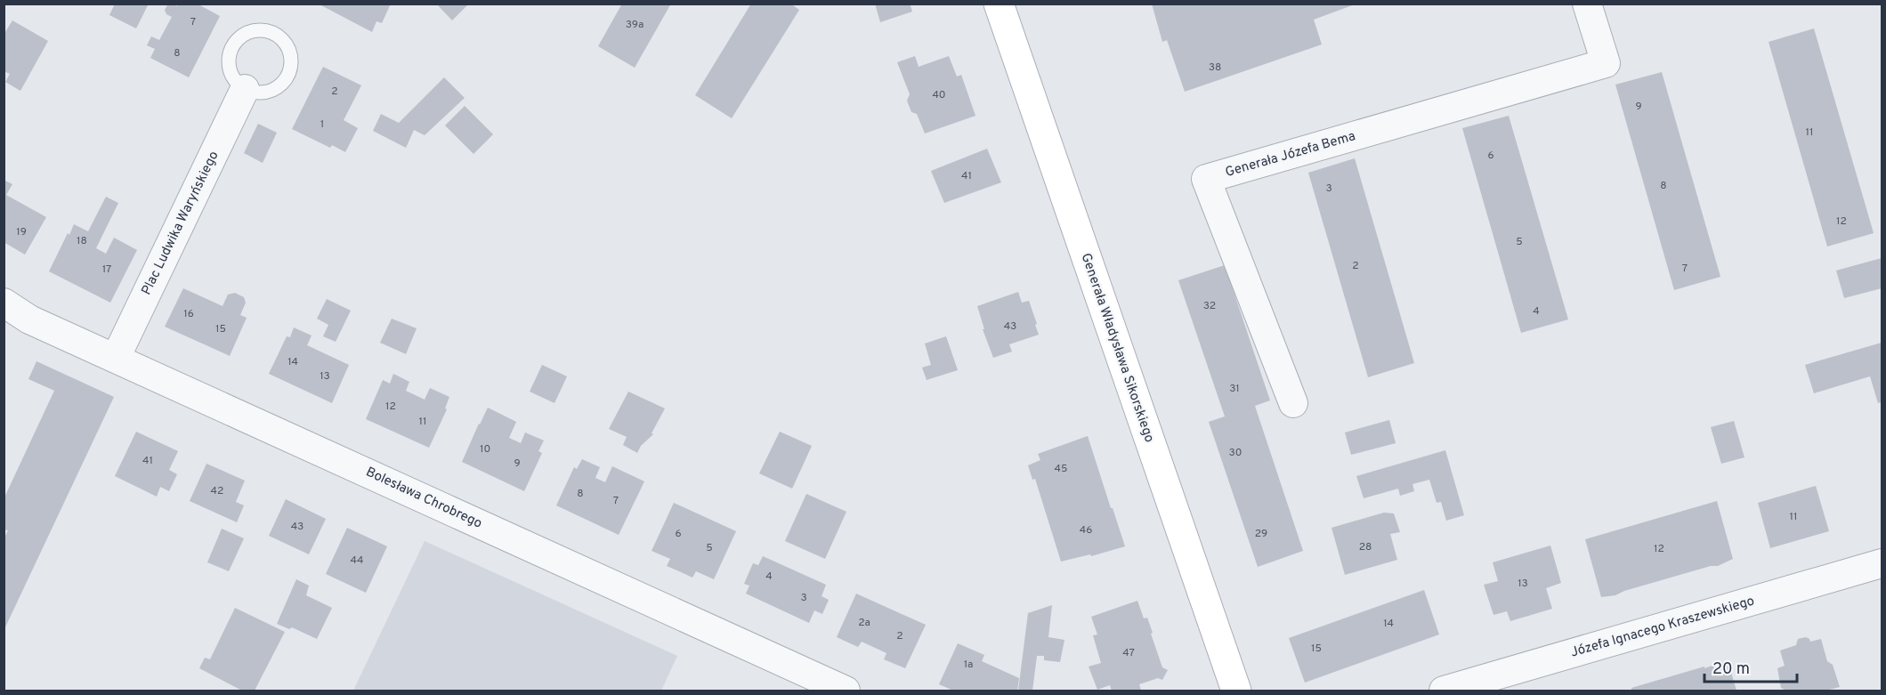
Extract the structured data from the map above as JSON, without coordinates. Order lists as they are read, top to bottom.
{
  "streets": {
    "main road": ["Generała Władysława Sikorskiego"],
    "street": [
      "Generała Józefa Bema",
      "Plac Ludwika Waryńskiego",
      "Bolesława Chrobrego",
      "Józefa Ignacego Kraszewskiego"
    ]
  },
  "crossings": [
    ["Plac Ludwika Waryńskiego", "Bolesława Chrobrego"]
  ],
  "house_numbers": [
    "7",
    "39a",
    "8",
    "38",
    "2",
    "40",
    "9",
    "1",
    "11",
    "6",
    "41",
    "8",
    "3",
    "12",
    "19",
    "18",
    "5",
    "2",
    "7",
    "17",
    "32",
    "4",
    "16",
    "43",
    "15",
    "14",
    "13",
    "31",
    "12",
    "11",
    "10",
    "30",
    "41",
    "9",
    "45",
    "42",
    "8",
    "7",
    "11",
    "43",
    "46",
    "6",
    "29",
    "28",
    "5",
    "12",
    "44",
    "4",
    "13",
    "3",
    "2a",
    "14",
    "2",
    "15",
    "47",
    "1a"
  ],
  "scale_bar": "20 m"
}
